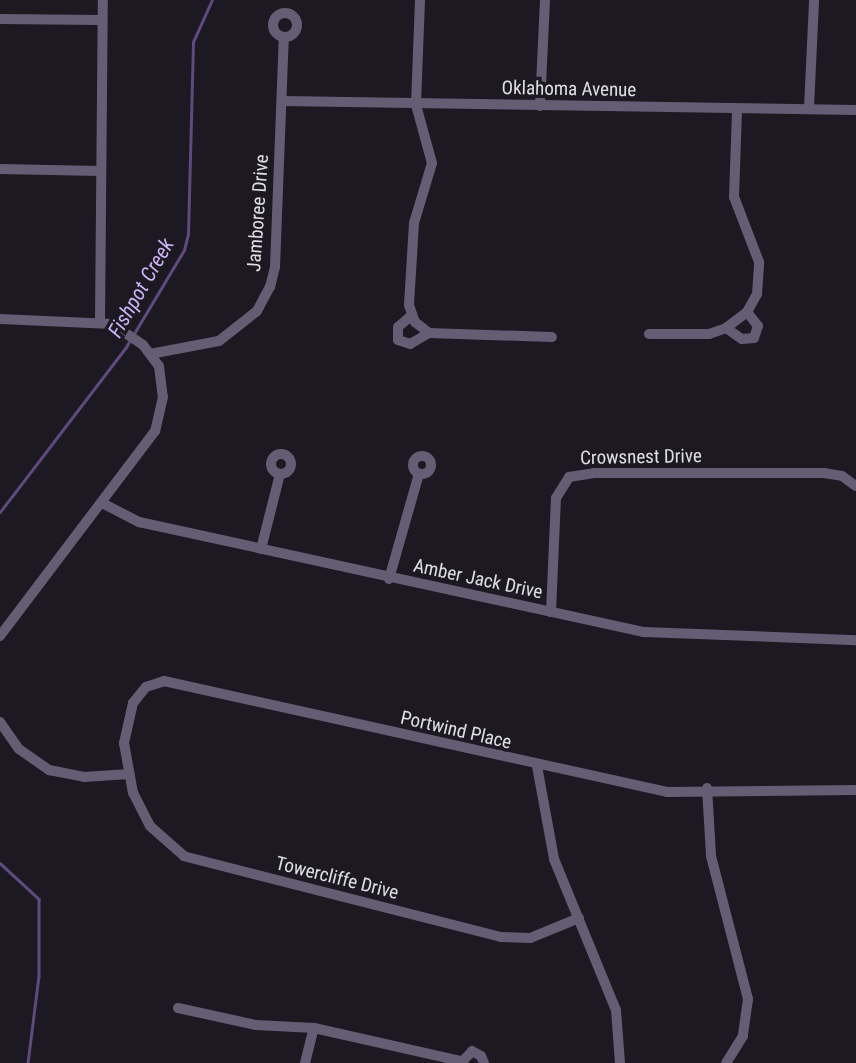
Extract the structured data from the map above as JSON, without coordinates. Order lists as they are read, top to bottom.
{
  "streets": {
    "street": [
      "Oklahoma Avenue",
      "Jamboree Drive",
      "Crowsnest Drive",
      "Amber Jack Drive",
      "Portwind Place",
      "Towercliffe Drive"
    ]
  },
  "crossings": [
    ["Oklahoma Avenue", "Jamboree Drive"],
    ["Crowsnest Drive", "Amber Jack Drive"],
    ["Portwind Place", "Towercliffe Drive"]
  ],
  "water": ["Fishpot Creek"]
}
